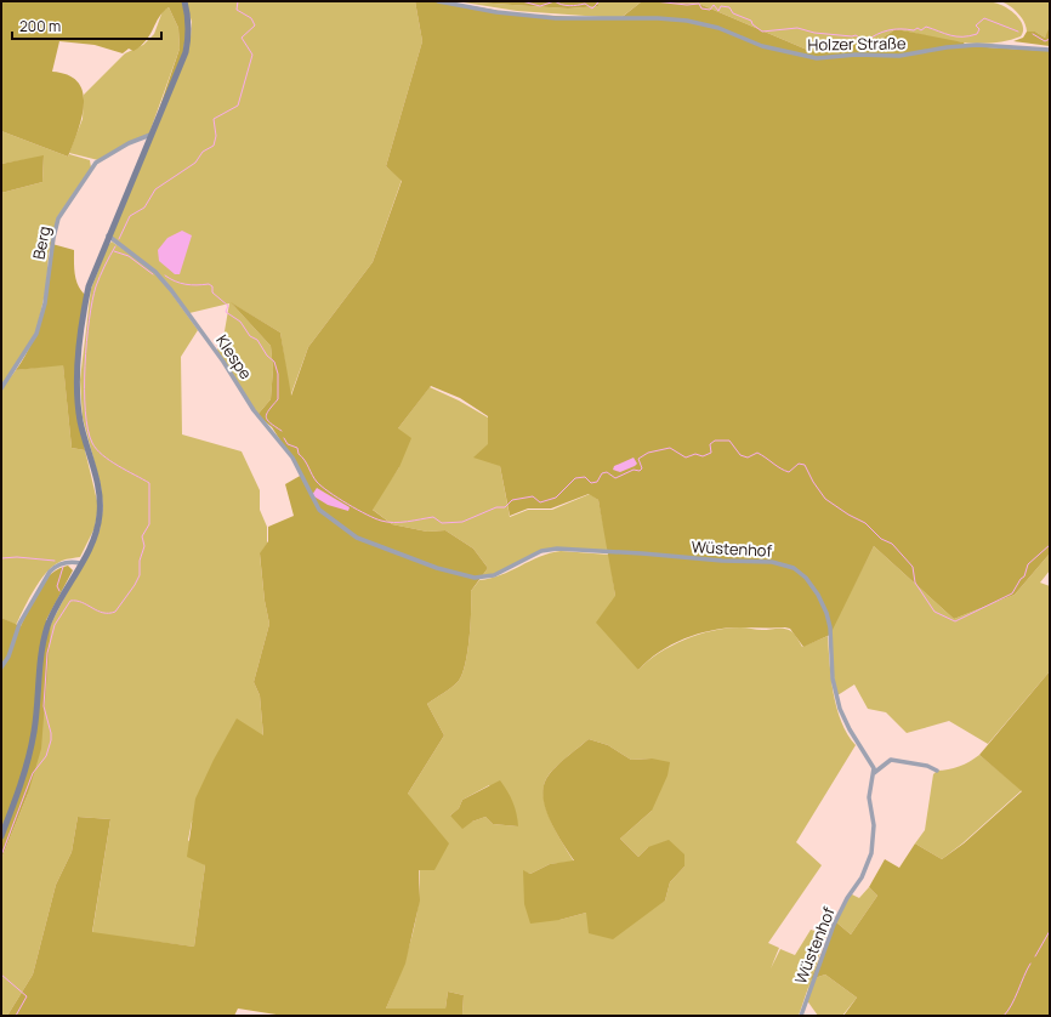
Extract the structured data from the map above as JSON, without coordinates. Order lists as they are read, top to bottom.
{
  "streets": {
    "street": [
      "Holzer Straße",
      "Berg",
      "Klespe",
      "Wüstenhof"
    ]
  },
  "crossings": [
    ["Klespe", "Wüstenhof"]
  ],
  "scale_bar": "200 m"
}
